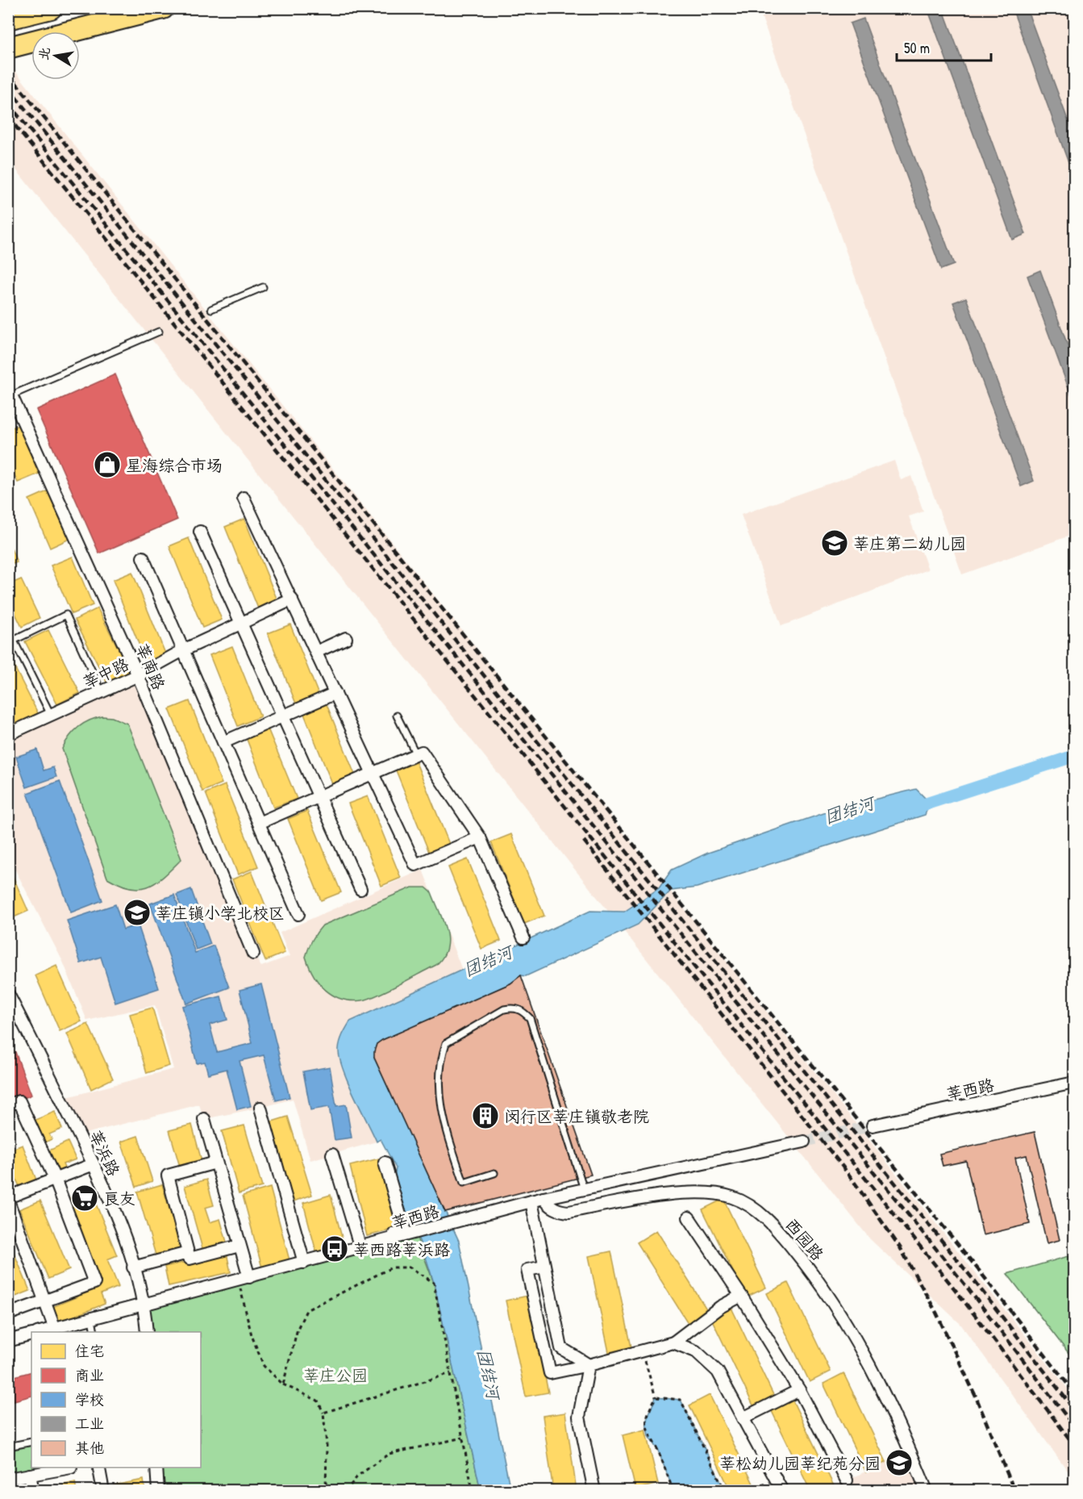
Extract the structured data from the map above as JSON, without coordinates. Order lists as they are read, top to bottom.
{
  "streets": {
    "street": [
      "莘南路",
      "莘中路",
      "莘西路",
      "莘浜路",
      "西园路"
    ]
  },
  "crossings": [
    ["莘南路", "莘中路"],
    ["莘西路", "莘浜路"],
    ["莘西路", "西园路"]
  ],
  "water": ["团结河"],
  "parks": ["莘庄公园"],
  "places": {
    "shop": ["星海综合市场"],
    "school or university": ["莘庄第二幼儿园", "莘庄镇小学北校区", "莘松幼儿园莘纪苑分园"],
    "building": ["闵行区莘庄镇敬老院"],
    "supermarket": ["良友"],
    "bus stop": ["莘西路莘浜路"]
  },
  "legend": [
    "住宅",
    "商业",
    "学校",
    "工业",
    "其他"
  ],
  "scale_bar": "50 m",
  "north": "left"
}
